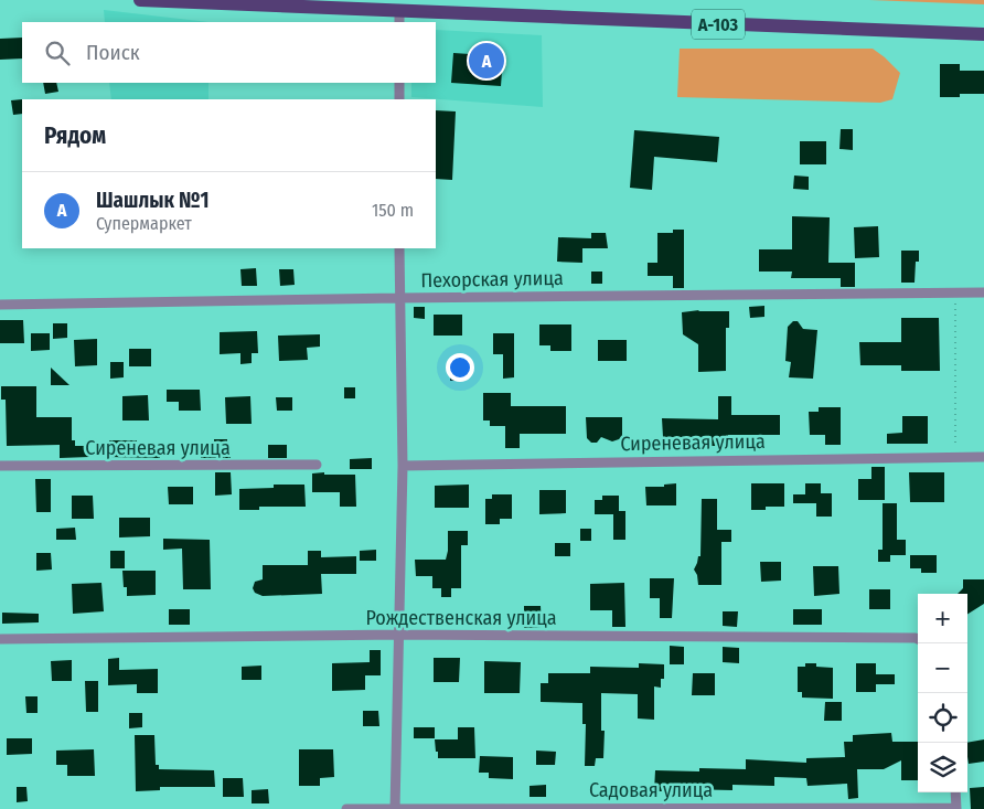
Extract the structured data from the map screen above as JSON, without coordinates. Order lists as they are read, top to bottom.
{
  "streets": {
    "main road": ["А-103"],
    "street": [
      "Пехорская улица",
      "Сиреневая улица",
      "Рождественская улица",
      "Садовая улица"
    ]
  },
  "page": {
    "search": "Поиск",
    "pins": "A",
    "heading": "Рядом",
    "list": [
      {
        "mark": "A",
        "name": "Шашлык №1",
        "note": "Супермаркет",
        "value": "150 m"
      }
    ],
    "map_buttons": ["+", "−"]
  }
}
